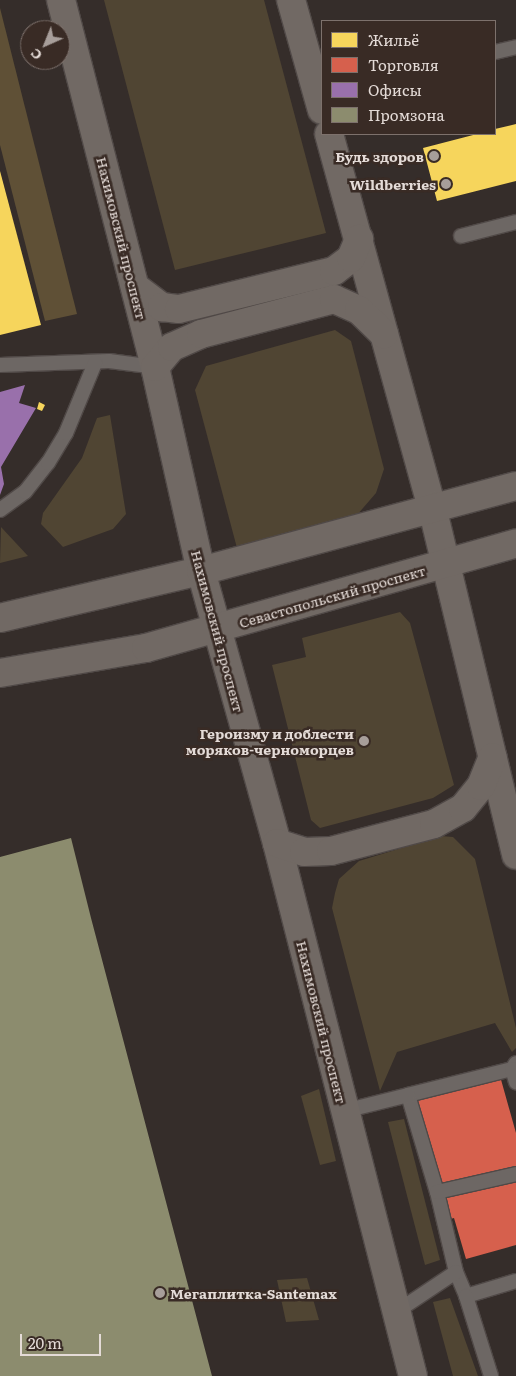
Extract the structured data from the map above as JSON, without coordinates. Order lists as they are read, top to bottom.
{
  "streets": {
    "main road": ["Нахимовский проспект", "Севастопольский проспект"]
  },
  "crossings": [
    ["Нахимовский проспект", "Севастопольский проспект"]
  ],
  "places": [
    "Будь здоров",
    "Wildberries",
    "Героизму и доблести моряков-черноморцев",
    "Мегаплитка-Santemax"
  ],
  "legend": [
    "Жильё",
    "Торговля",
    "Офисы",
    "Промзона"
  ],
  "scale_bar": "20 m",
  "north": "bottom left"
}
